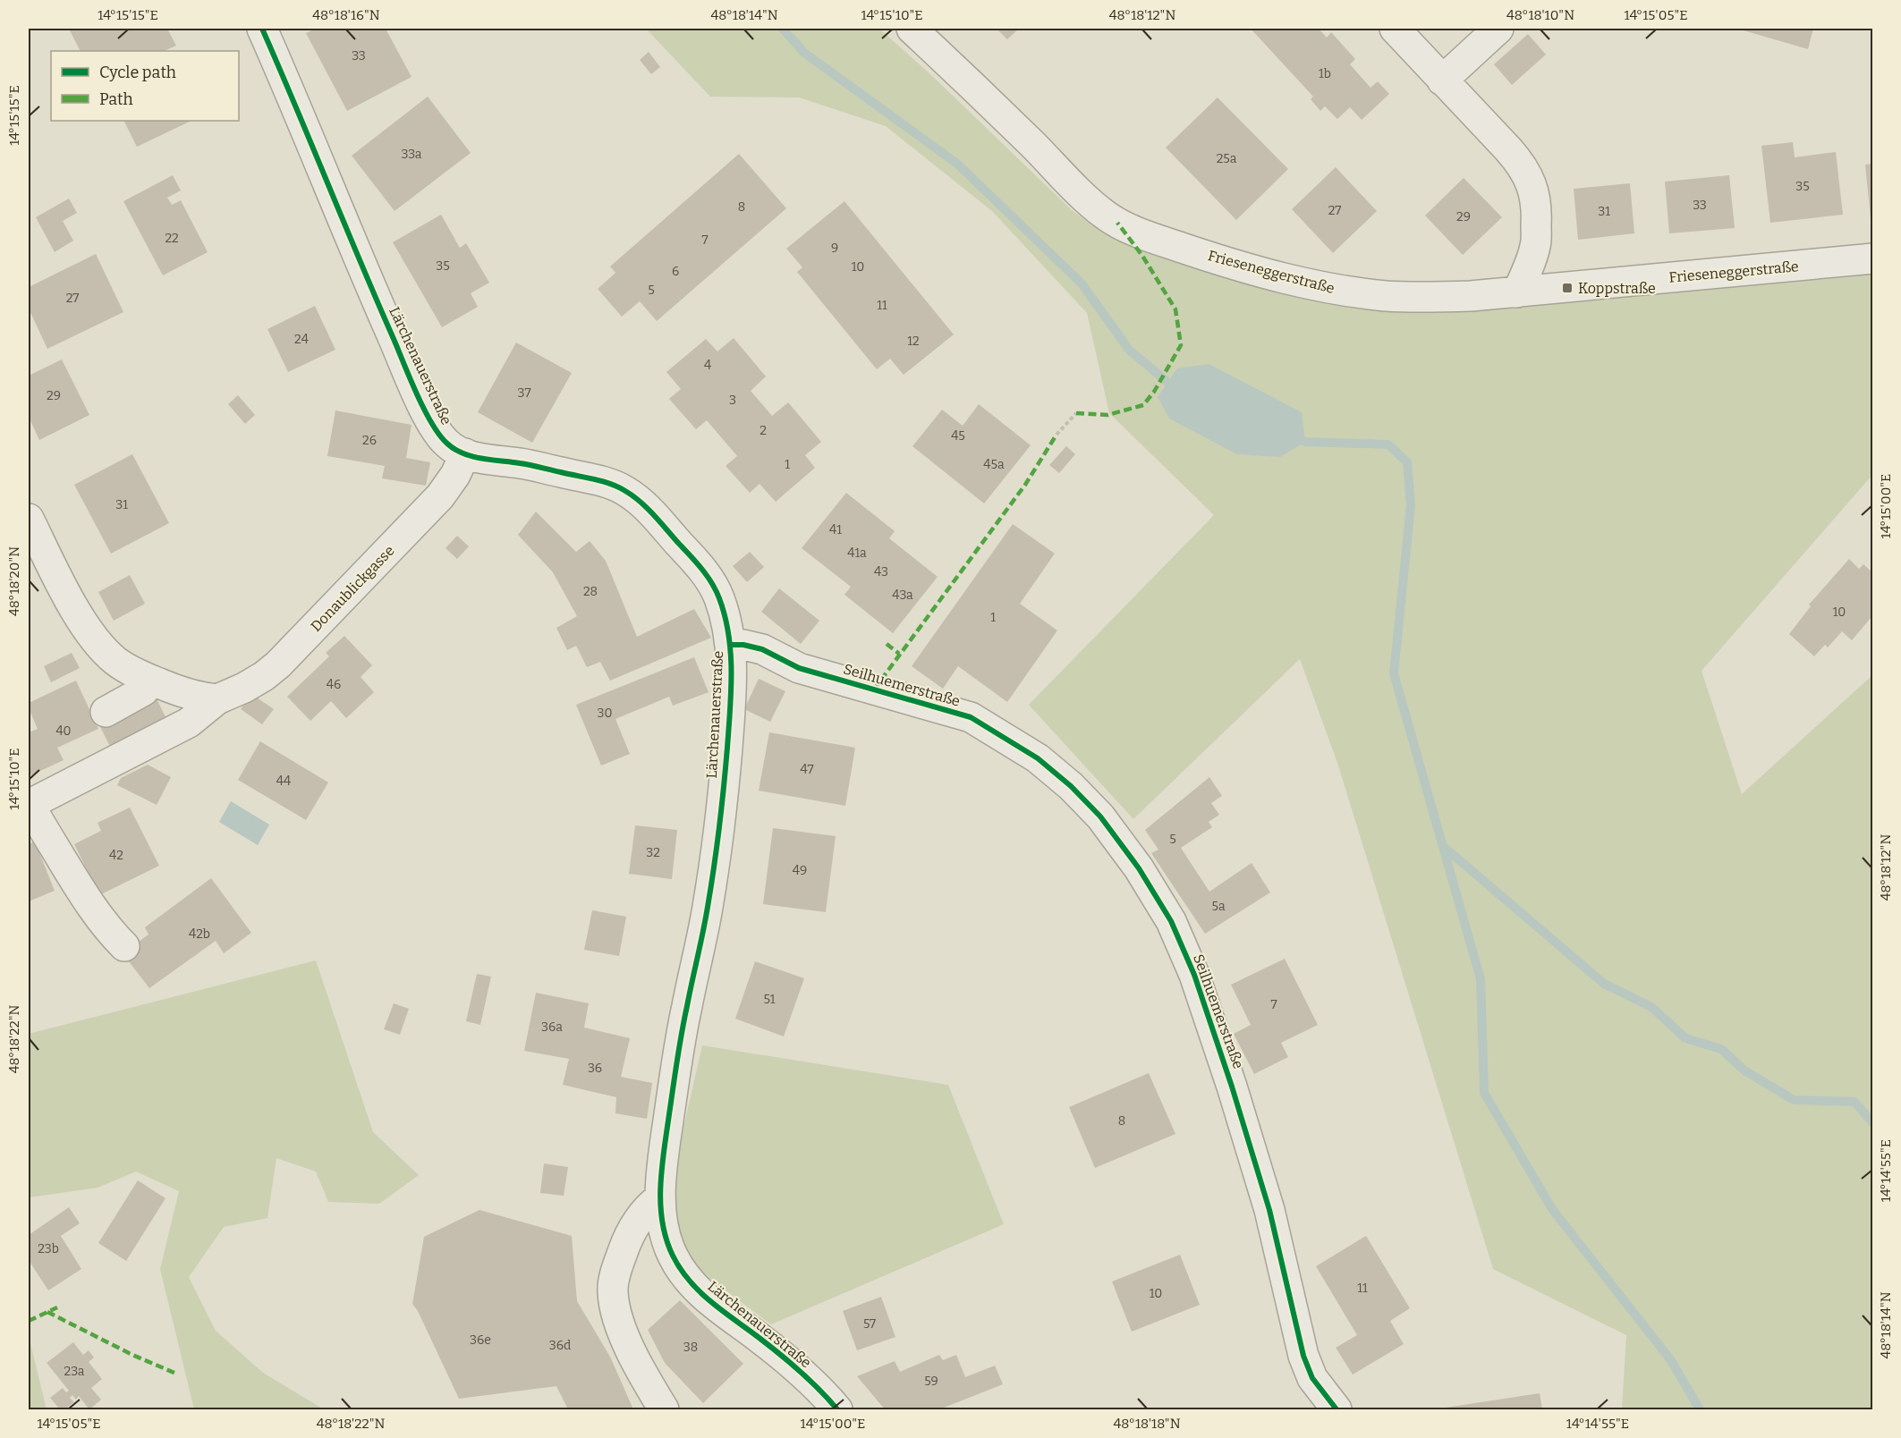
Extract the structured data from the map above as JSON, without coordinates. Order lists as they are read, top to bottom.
{
  "streets": {
    "street": [
      "Frieseneggerstraße",
      "Lärchenauerstraße",
      "Donaublickgasse",
      "Seilhuemerstraße"
    ]
  },
  "crossings": [
    ["Lärchenauerstraße", "Donaublickgasse"],
    ["Lärchenauerstraße", "Seilhuemerstraße"]
  ],
  "places": {
    "transit": ["Koppstraße"]
  },
  "house_numbers": [
    "33",
    "1b",
    "33a",
    "25a",
    "35",
    "33",
    "8",
    "27",
    "31",
    "29",
    "22",
    "7",
    "9",
    "35",
    "10",
    "6",
    "5",
    "27",
    "11",
    "24",
    "12",
    "4",
    "37",
    "29",
    "3",
    "2",
    "45",
    "26",
    "1",
    "45a",
    "31",
    "41",
    "41a",
    "43",
    "28",
    "43a",
    "10",
    "1",
    "46",
    "30",
    "40",
    "47",
    "44",
    "5",
    "32",
    "42",
    "49",
    "5a",
    "42b",
    "51",
    "7",
    "36a",
    "36",
    "8",
    "23b",
    "11",
    "10",
    "57",
    "36e",
    "36d",
    "38",
    "23a",
    "59"
  ],
  "legend": ["Cycle path", "Path"],
  "coordinates": [
    "14°15'15\"E",
    "48°18'16\"N",
    "48°18'14\"N",
    "14°15'10\"E",
    "48°18'12\"N",
    "48°18'10\"N",
    "14°15'05\"E",
    "14°15'00\"E",
    "48°18'20\"N",
    "48°18'22\"N",
    "14°14'55\"E",
    "48°18'18\"N"
  ]
}
